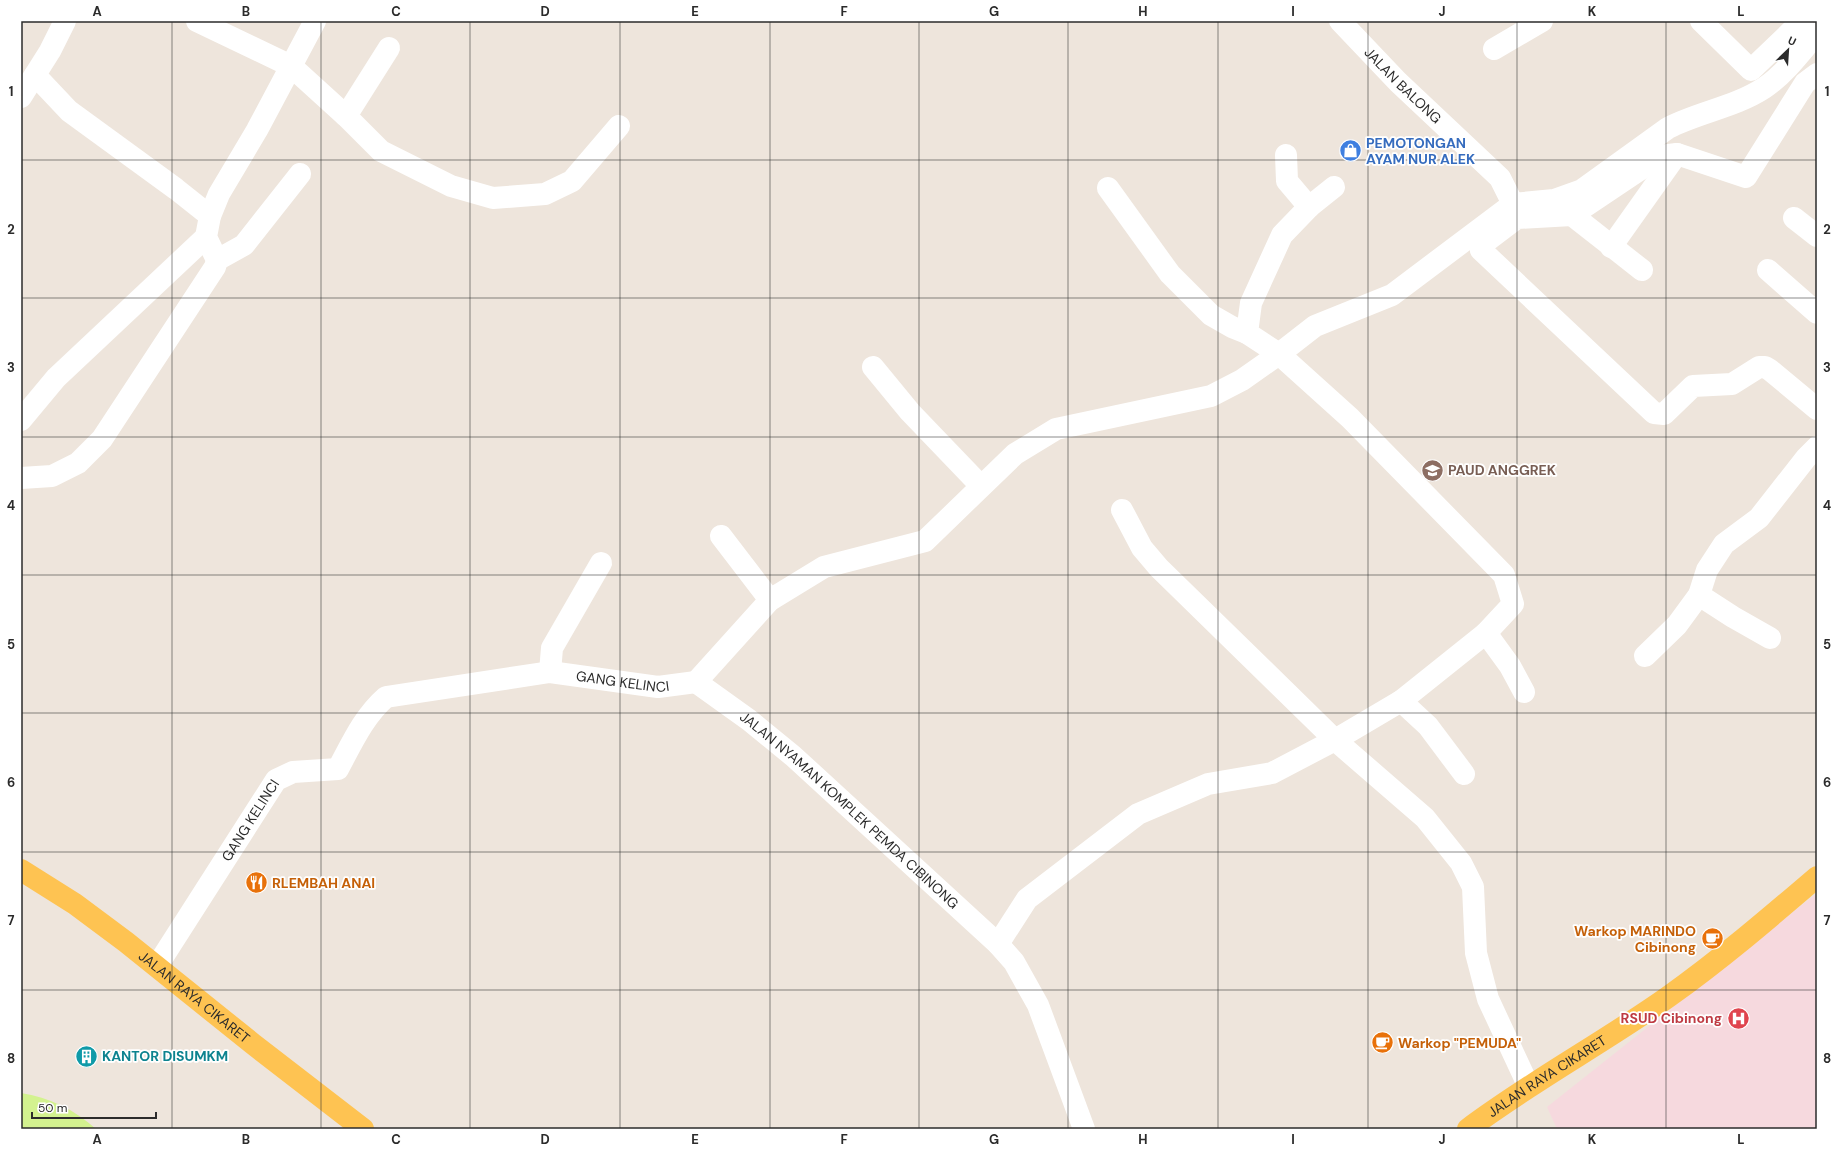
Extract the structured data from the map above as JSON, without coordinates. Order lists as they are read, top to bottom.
{
  "streets": {
    "main road": ["JALAN RAYA CIKARET"],
    "street": ["JALAN BALONG", "GANG KELINCI", "JALAN NYAMAN KOMPLEK PEMDA CIBINONG"]
  },
  "crossings": [
    ["GANG KELINCI", "JALAN NYAMAN KOMPLEK PEMDA CIBINONG"],
    ["GANG KELINCI", "JALAN RAYA CIKARET"]
  ],
  "places": {
    "shop": ["PEMOTONGAN AYAM NUR ALEK"],
    "school or university": ["PAUD ANGGREK"],
    "restaurant": ["RLEMBAH ANAI"],
    "cafe": ["Warkop MARINDO Cibinong", "Warkop \"PEMUDA\""],
    "hospital": ["RSUD Cibinong"],
    "building": ["KANTOR DISUMKM"]
  },
  "scale_bar": "50 m",
  "north": "top right",
  "grid": {
    "columns": [
      "A",
      "B",
      "C",
      "D",
      "E",
      "F",
      "G",
      "H",
      "I",
      "J",
      "K",
      "L"
    ],
    "rows": [
      "1",
      "2",
      "3",
      "4",
      "5",
      "6",
      "7",
      "8"
    ]
  }
}
